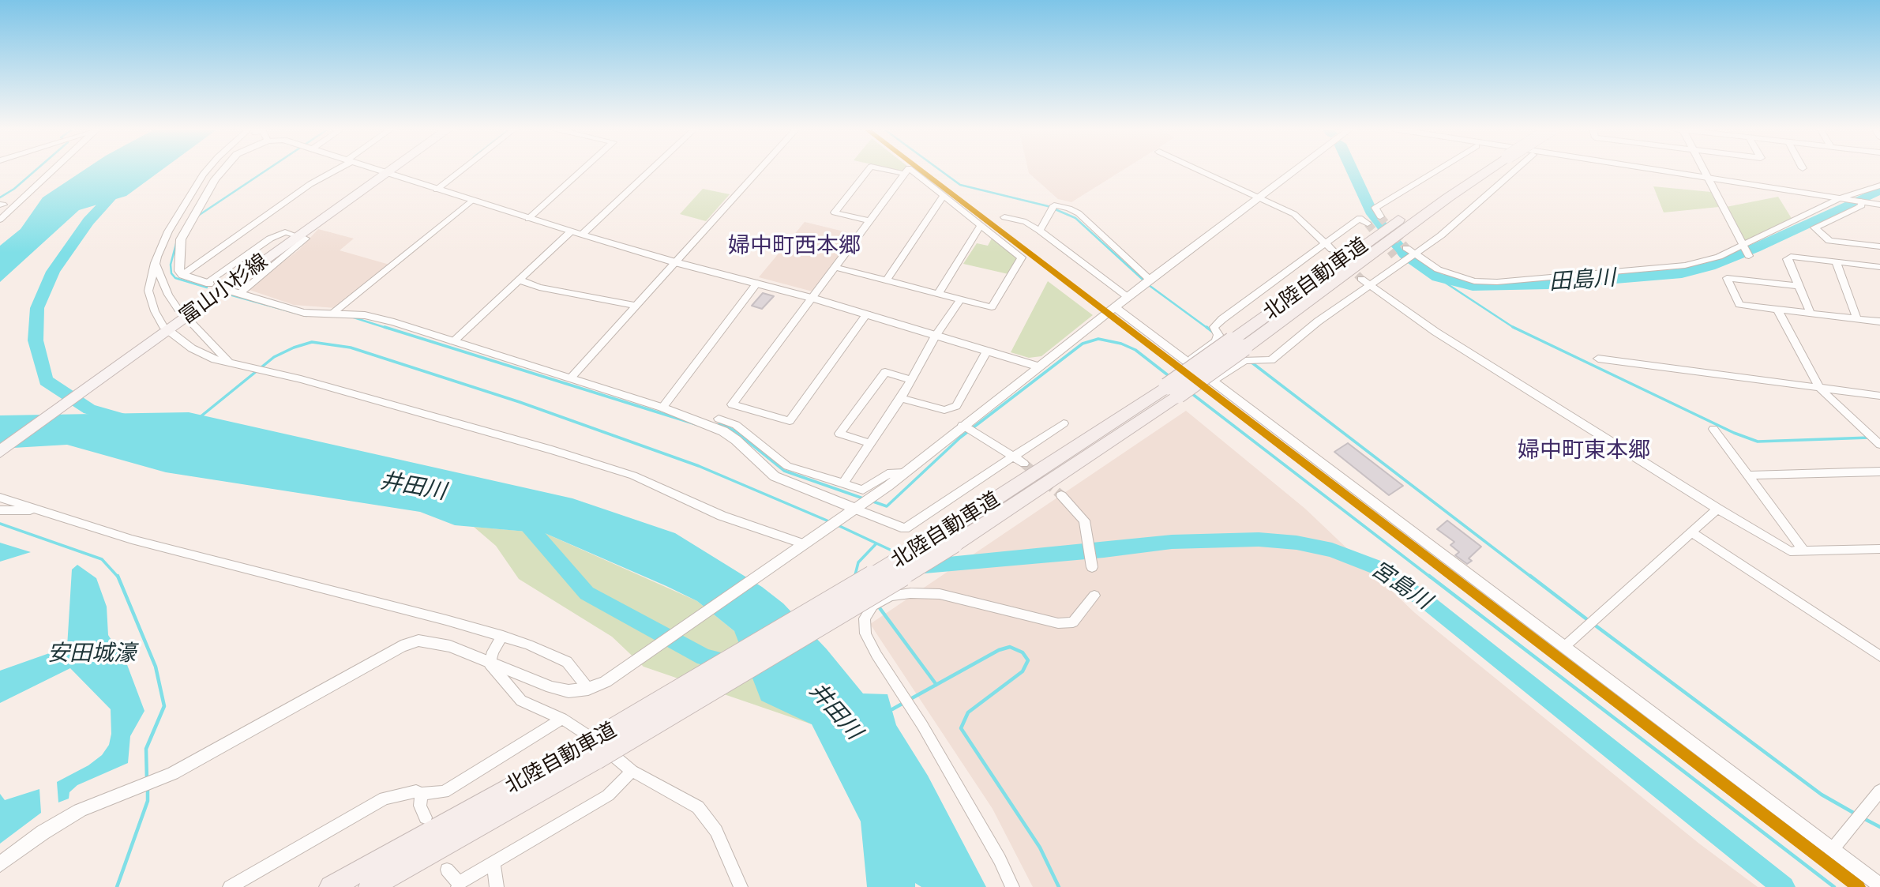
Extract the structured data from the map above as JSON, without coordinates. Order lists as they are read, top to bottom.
{
  "streets": {
    "highway": ["北陸自動車道"],
    "main road": ["富山小杉線"]
  },
  "districts": ["婦中町西本郷", "婦中町東本郷"],
  "water": [
    "田島川",
    "井田川",
    "宮島川",
    "安田城濠"
  ]
}
